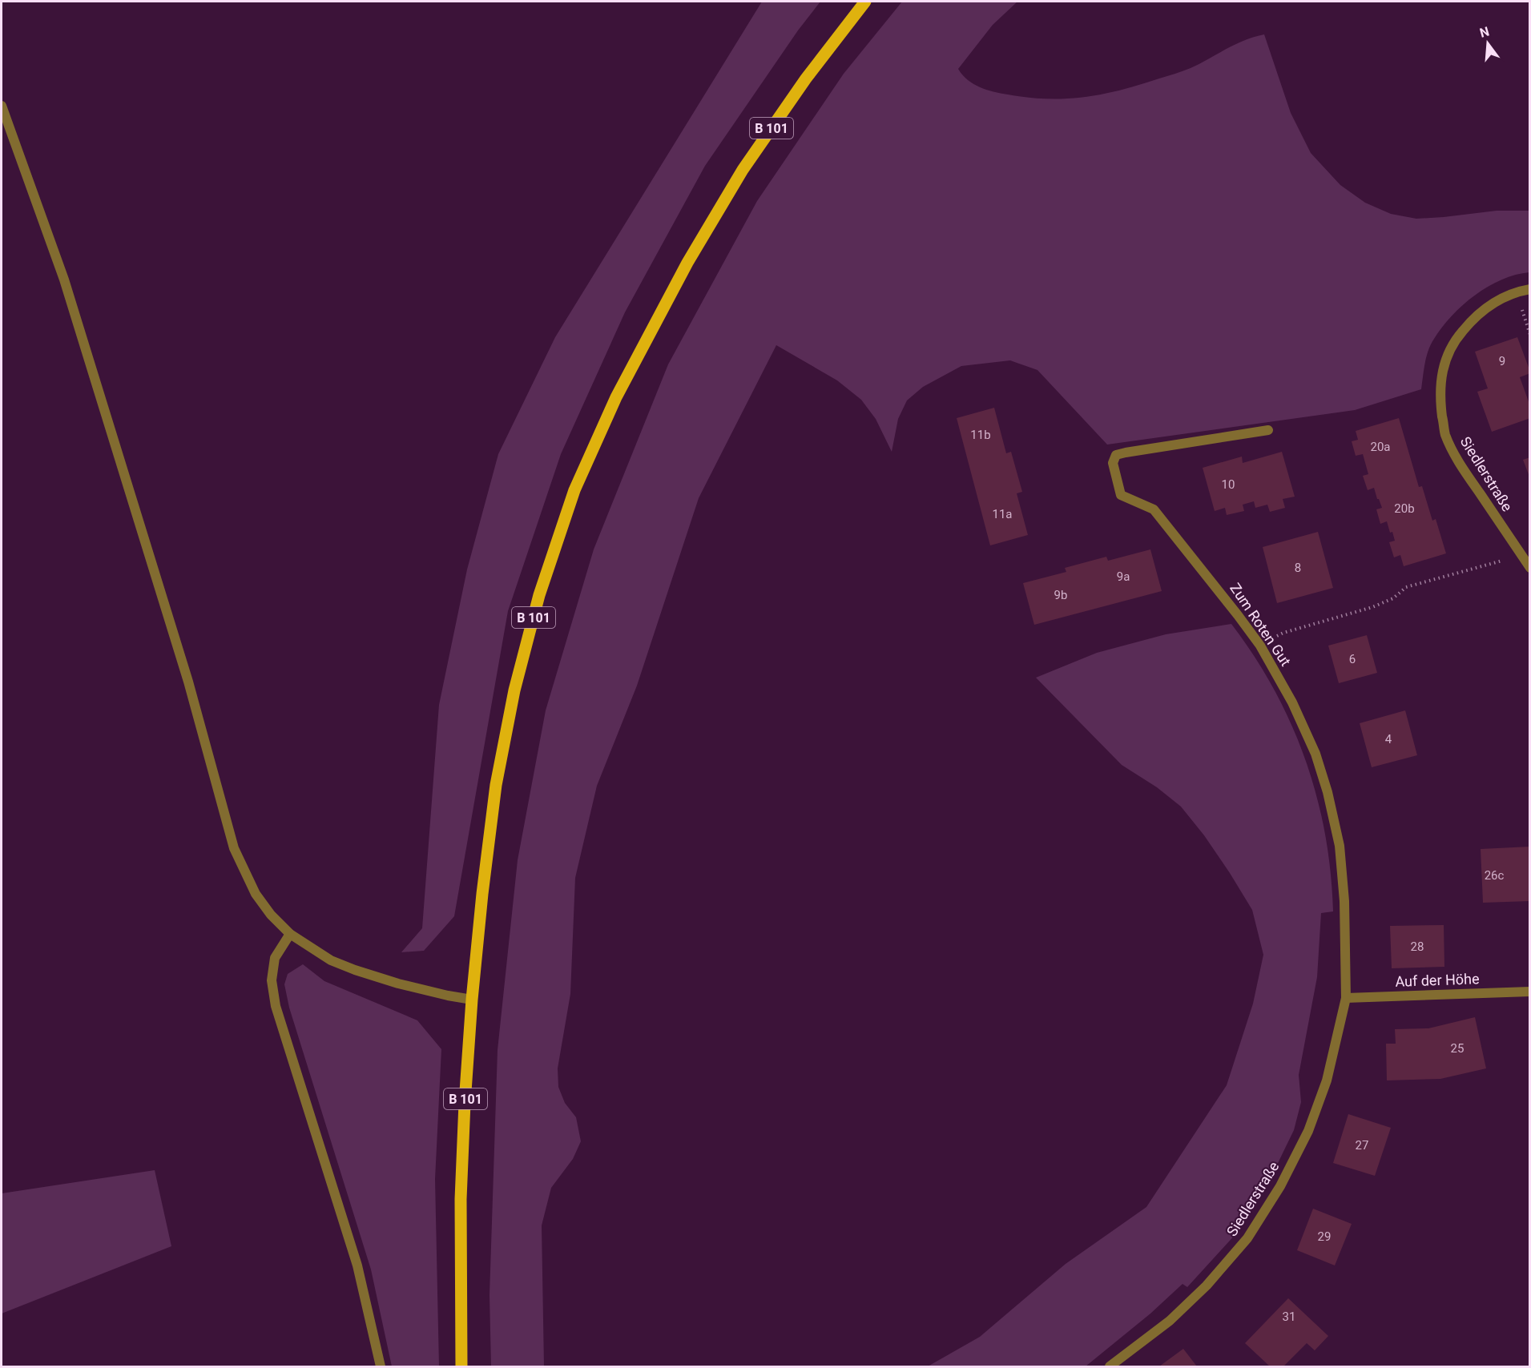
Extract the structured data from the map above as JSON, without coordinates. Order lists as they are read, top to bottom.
{
  "streets": {
    "main road": ["B 101"],
    "street": ["Siedlerstraße", "Zum Roten Gut", "Auf der Höhe"]
  },
  "crossings": [
    ["Siedlerstraße", "Zum Roten Gut"],
    ["Siedlerstraße", "Auf der Höhe"],
    ["Zum Roten Gut", "Auf der Höhe"]
  ],
  "house_numbers": [
    "9",
    "11b",
    "20a",
    "10",
    "20b",
    "11a",
    "8",
    "9a",
    "9b",
    "6",
    "4",
    "26c",
    "28",
    "25",
    "27",
    "29",
    "31"
  ],
  "north": "top"
}
